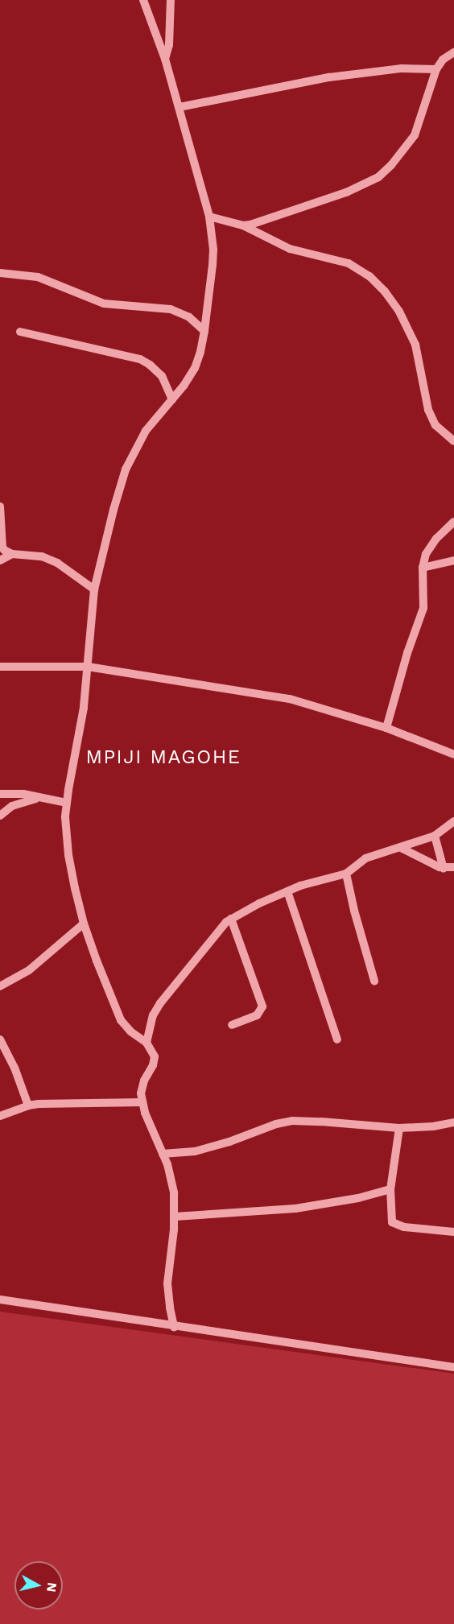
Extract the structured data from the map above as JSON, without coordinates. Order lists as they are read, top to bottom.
{
  "districts": ["MPIJI MAGOHE"],
  "north": "right"
}
